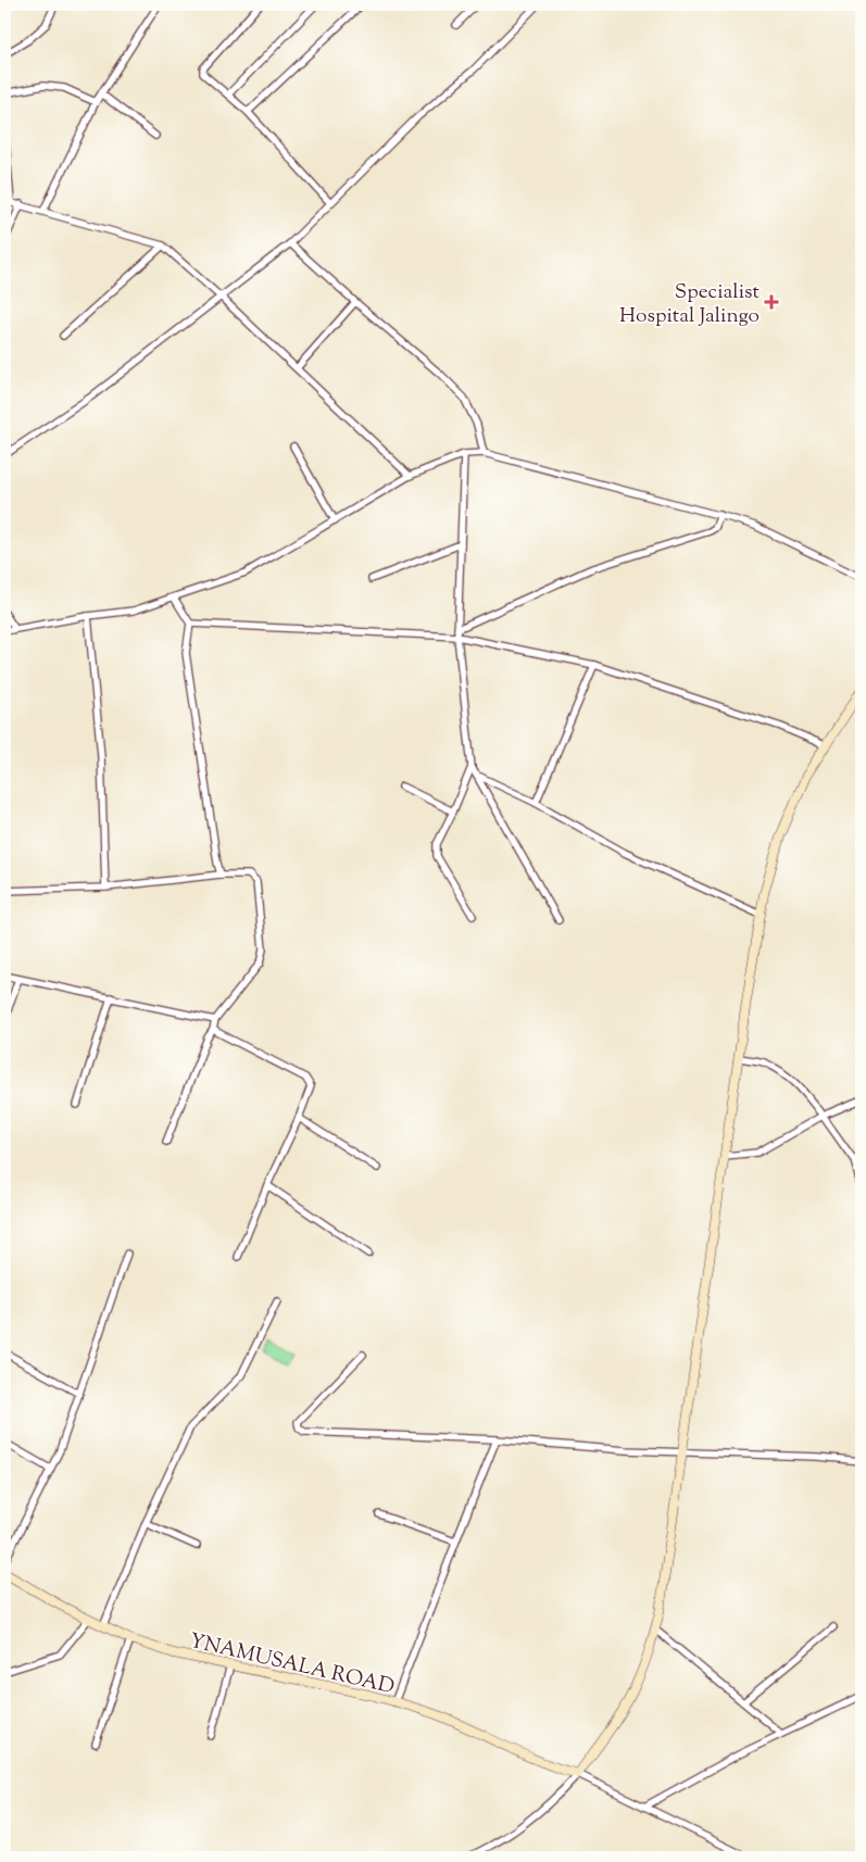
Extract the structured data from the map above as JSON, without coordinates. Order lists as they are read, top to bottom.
{
  "streets": {
    "main road": ["YNAMUSALA ROAD"]
  },
  "places": {
    "health": ["Specialist Hospital Jalingo"]
  }
}
